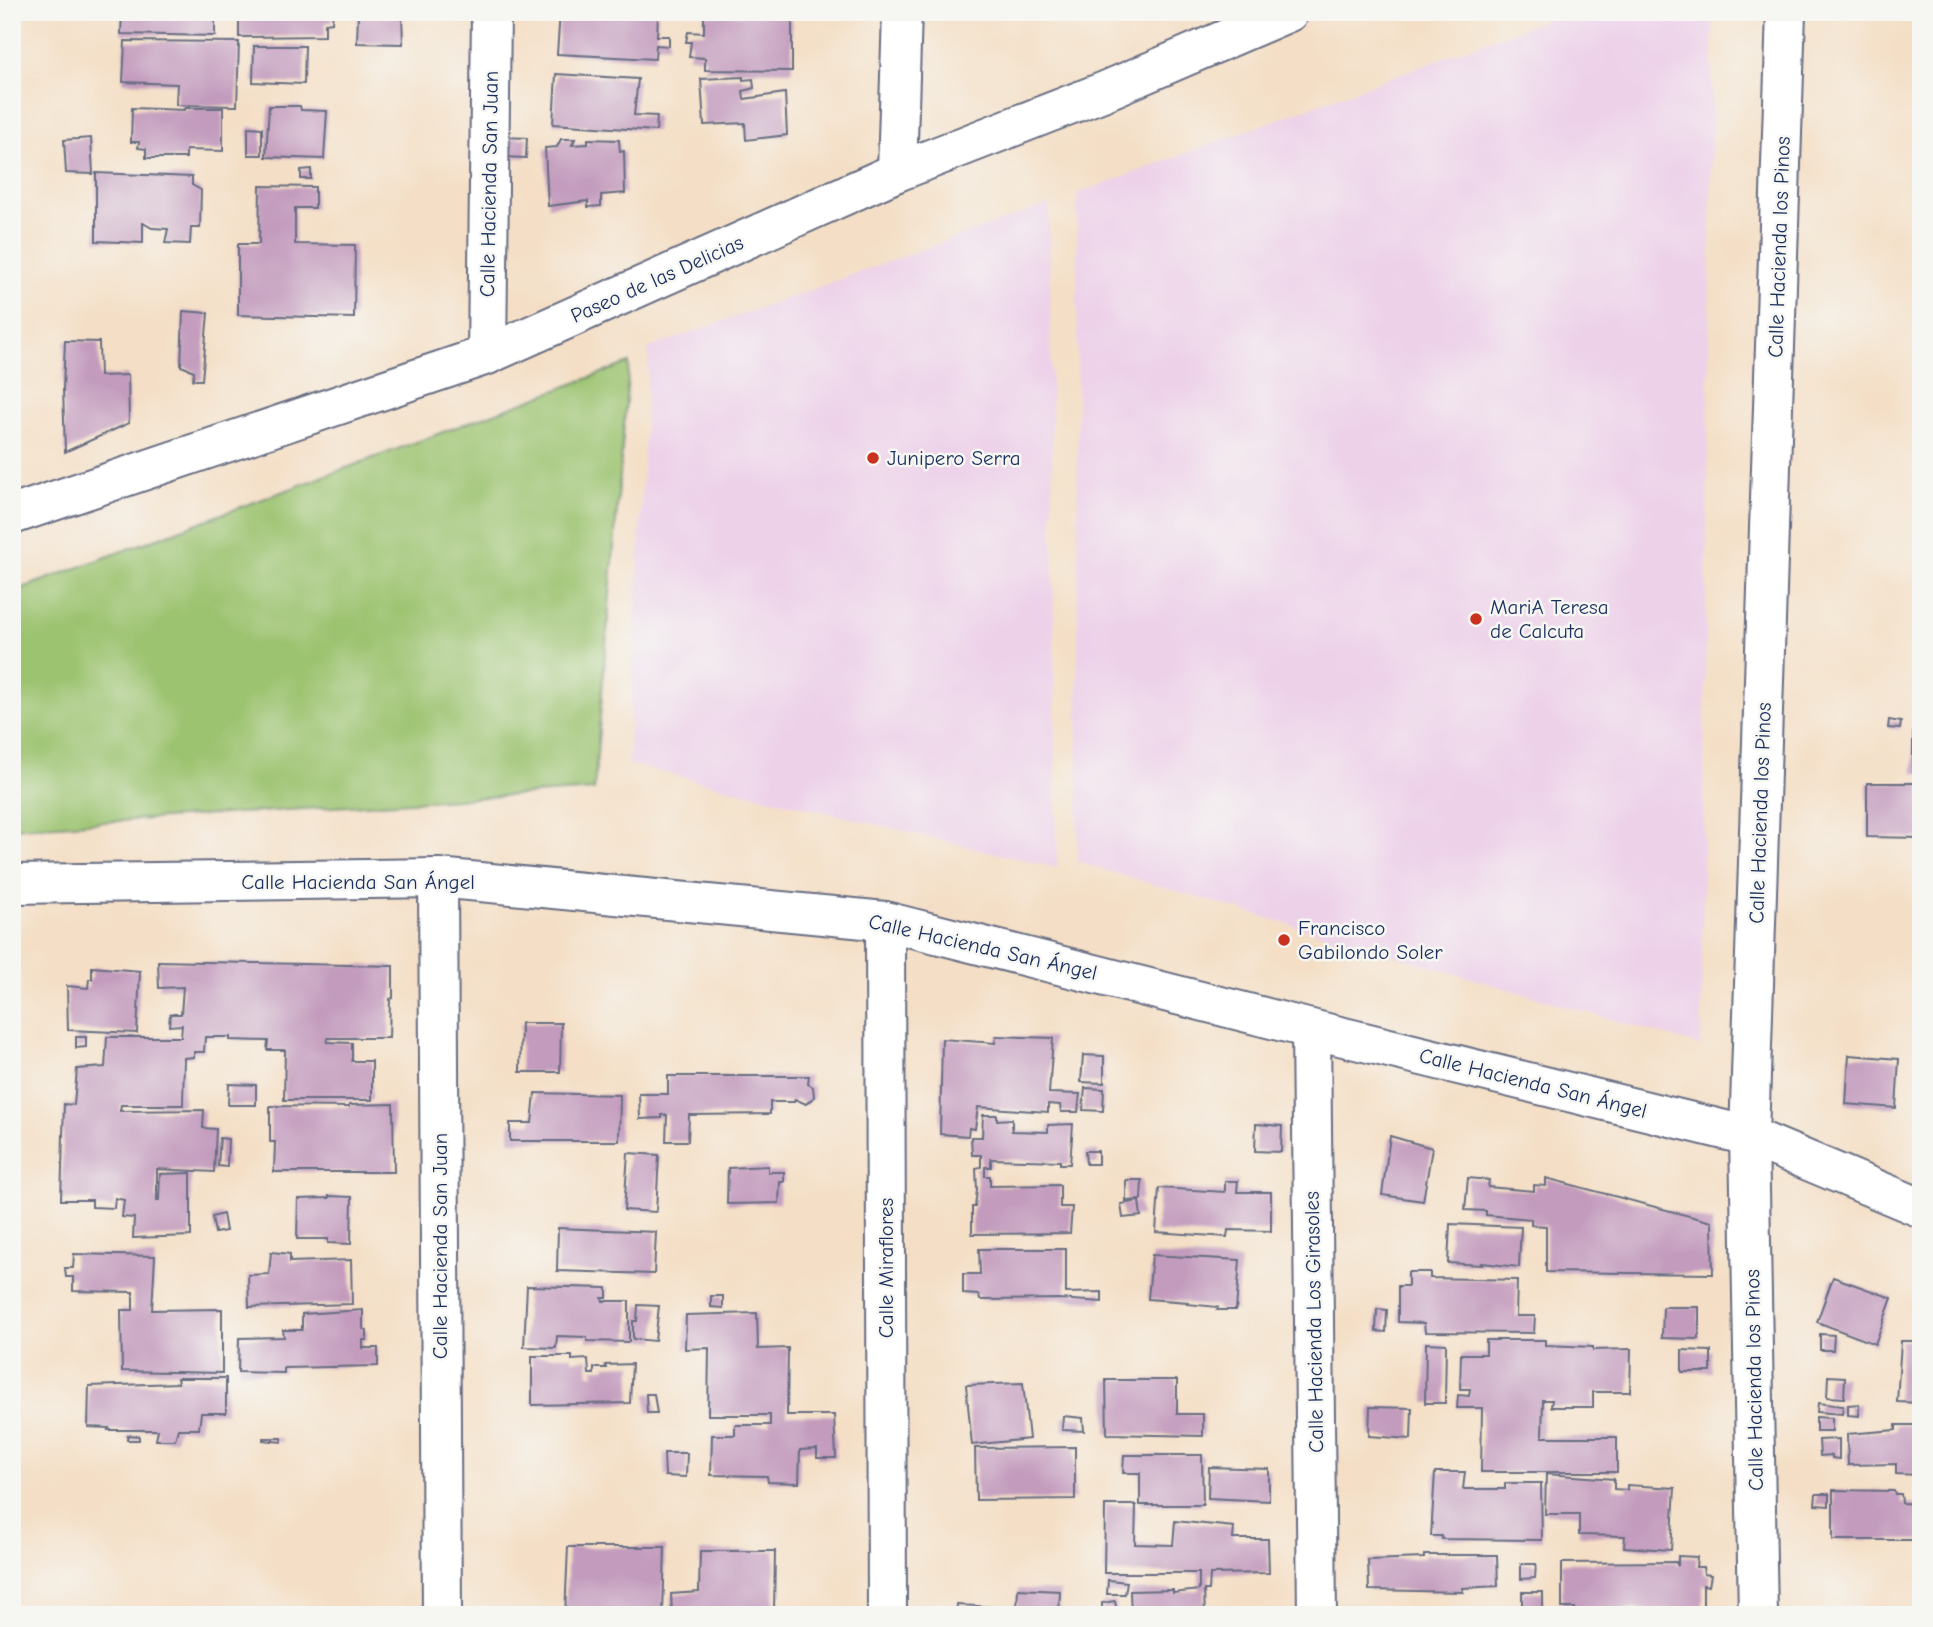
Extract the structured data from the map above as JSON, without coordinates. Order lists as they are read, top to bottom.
{
  "streets": {
    "street": [
      "Calle Hacienda San Juan",
      "Calle Hacienda los Pinos",
      "Paseo de las Delicias",
      "Calle Hacienda San Ángel",
      "Calle Miraflores",
      "Calle Hacienda Los Girasoles"
    ]
  },
  "crossings": [
    ["Calle Hacienda San Juan", "Paseo de las Delicias"],
    ["Calle Hacienda San Juan", "Calle Hacienda San Ángel"],
    ["Calle Hacienda los Pinos", "Calle Hacienda San Ángel"],
    ["Calle Hacienda San Ángel", "Calle Miraflores"],
    ["Calle Hacienda San Ángel", "Calle Hacienda Los Girasoles"]
  ],
  "places": ["Junipero Serra", "MariA Teresa de Calcuta", "Francisco Gabilondo Soler"]
}
